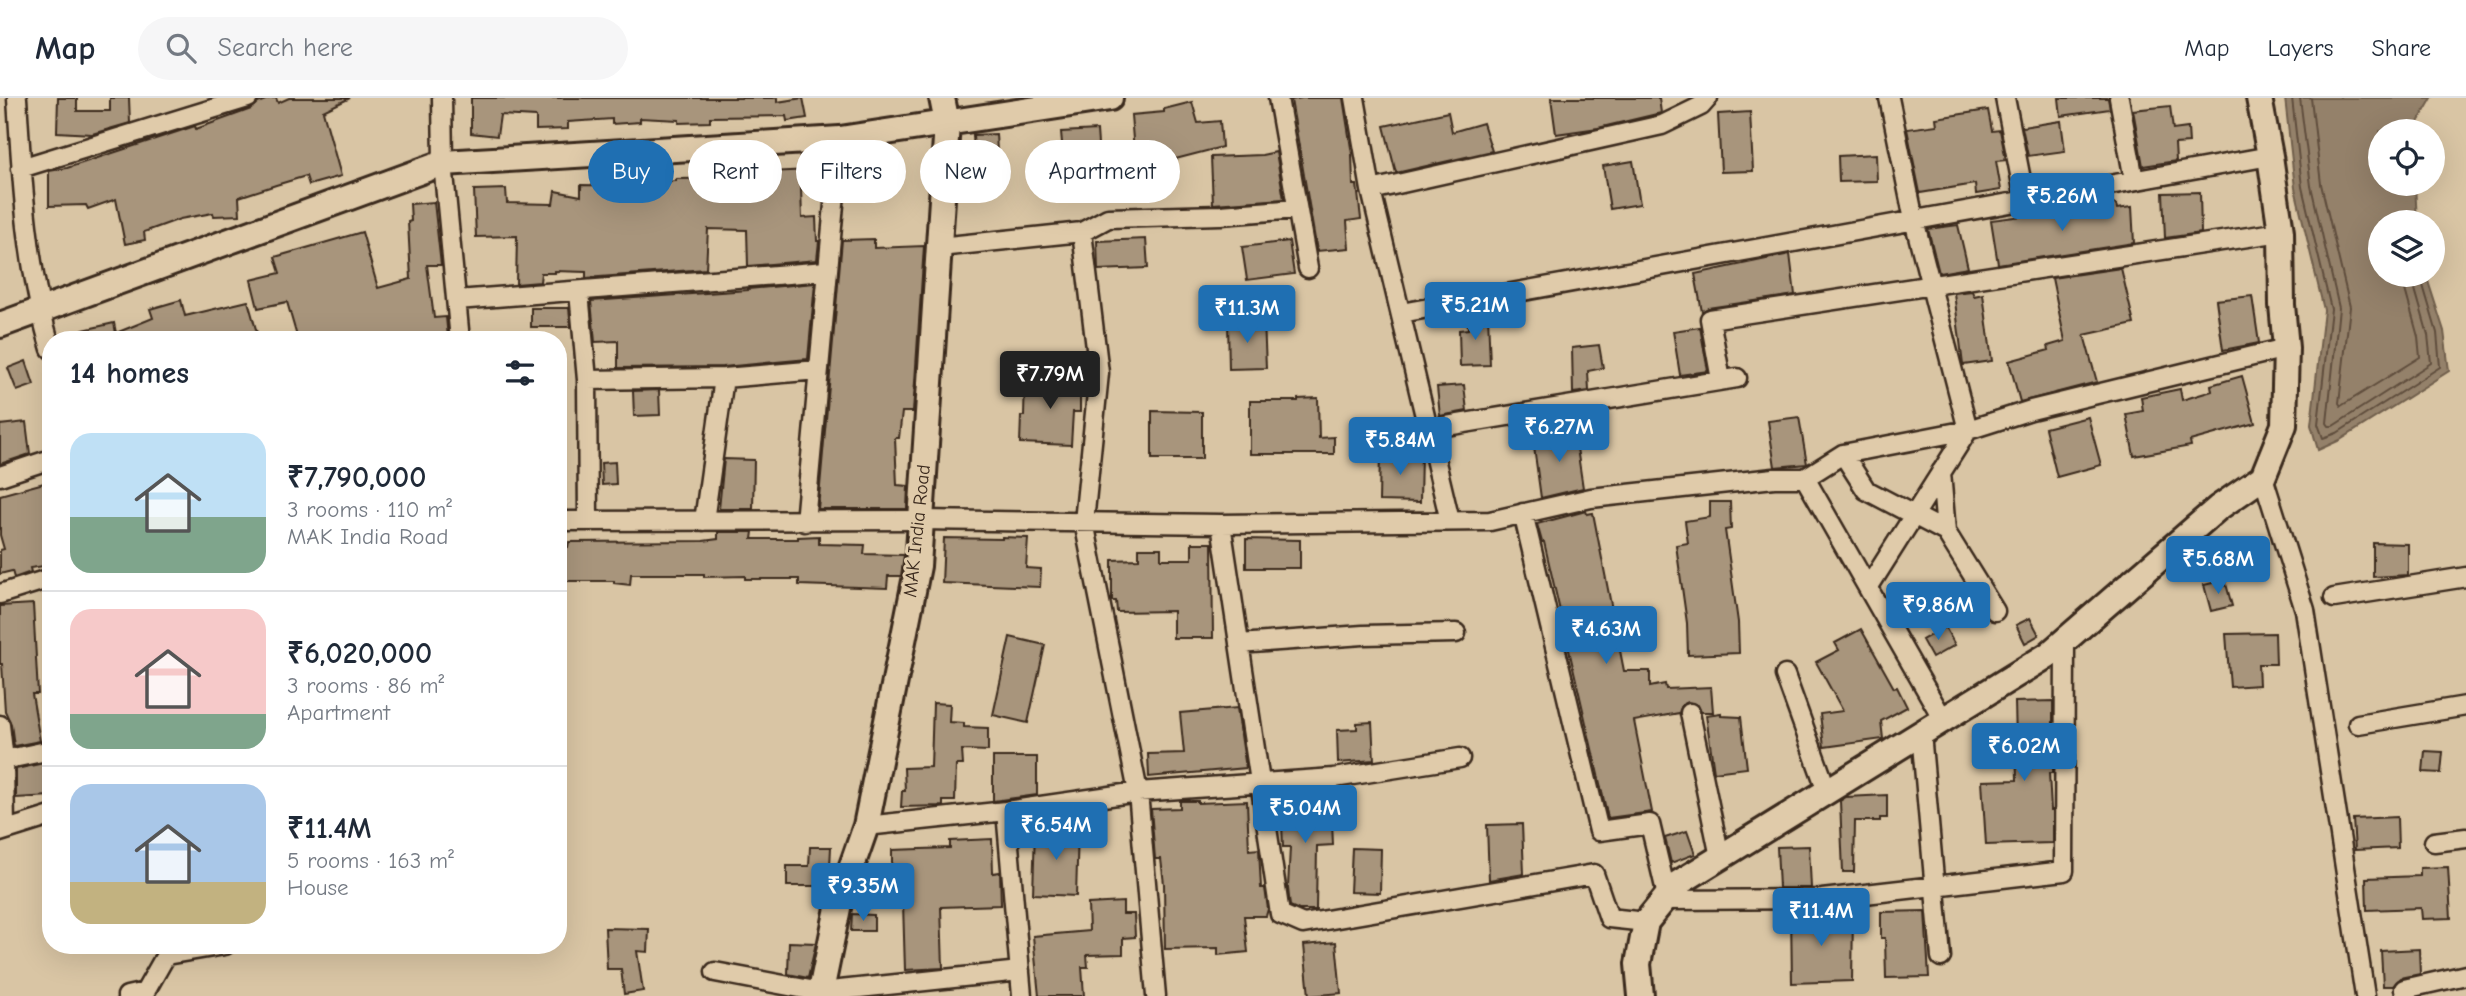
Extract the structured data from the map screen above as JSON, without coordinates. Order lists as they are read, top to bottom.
{
  "streets": {
    "street": ["MAK India Road"]
  },
  "page": {
    "header": "Map",
    "search": "Search here",
    "nav": ["Map", "Layers", "Share"],
    "chip": [
      "Buy",
      "Rent",
      "Filters",
      "New",
      "Apartment"
    ],
    "price": [
      "₹5.26M",
      "₹5.21M",
      "₹11.3M",
      "₹7.79M",
      "₹6.27M",
      "₹5.84M",
      "₹5.68M",
      "₹9.86M",
      "₹4.63M",
      "₹6.02M",
      "₹5.04M",
      "₹6.54M",
      "₹9.35M",
      "₹11.4M"
    ],
    "heading": "14 homes",
    "list": [
      {
        "name": "₹7,790,000",
        "note": "3 rooms · 110 m² · MAK India Road"
      },
      {
        "name": "₹6,020,000",
        "note": "3 rooms · 86 m² · Apartment"
      },
      {
        "name": "₹11.4M",
        "note": "5 rooms · 163 m² · House"
      }
    ]
  }
}
